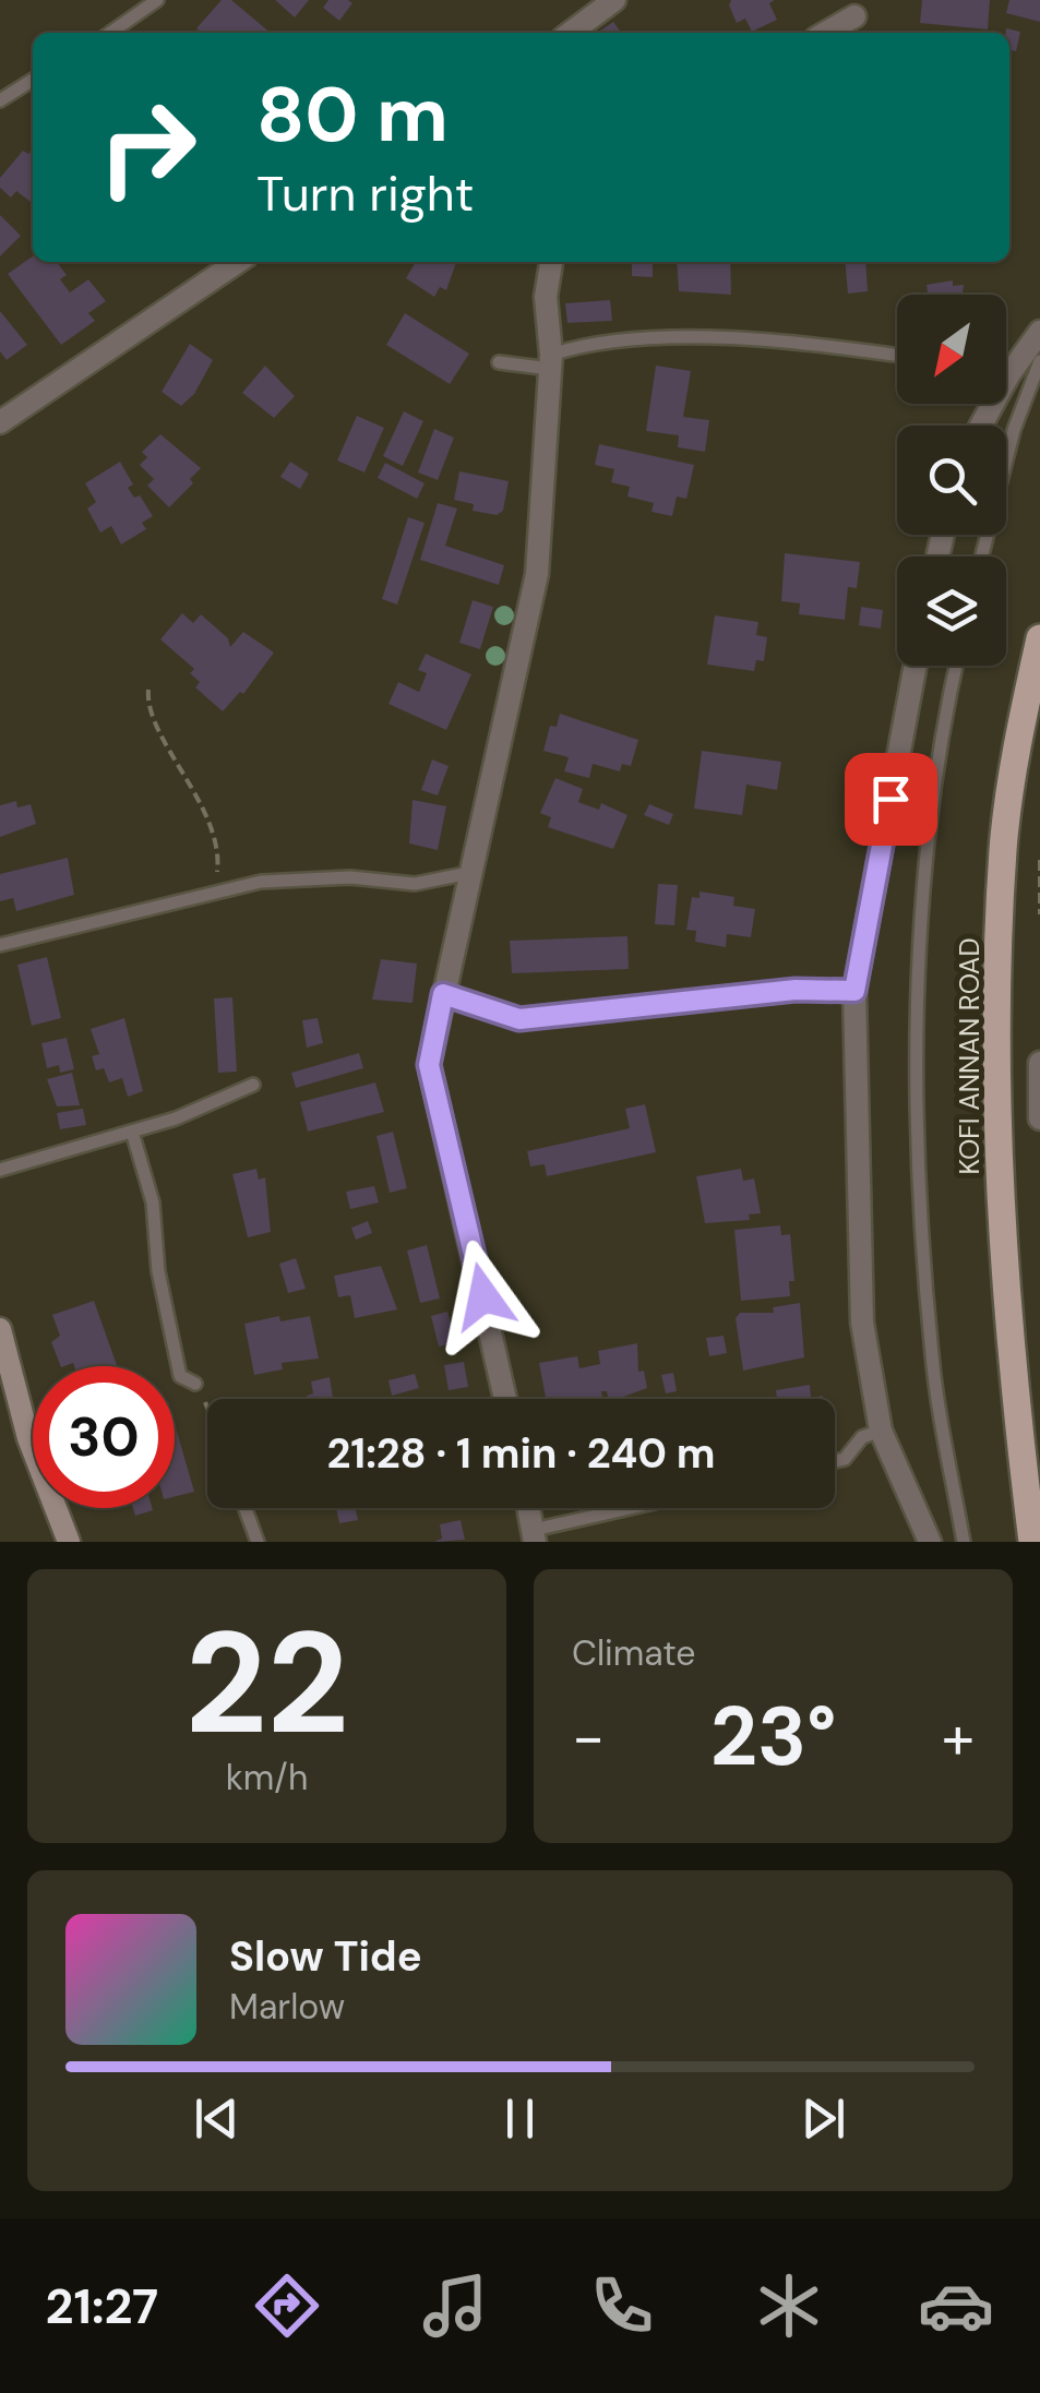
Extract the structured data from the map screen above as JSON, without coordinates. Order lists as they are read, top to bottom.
{
  "streets": {
    "main road": ["KOFI ANNAN ROAD"]
  },
  "north": "bottom left",
  "page": {
    "turn": ["80 m", "Turn right"],
    "limit": "30",
    "trip": "21:28 · 1 min · 240 m",
    "tile": [
      ["22", "km/h"],
      "Climate"
    ],
    "heat": ["−", "23°", "+"],
    "song": ["Slow Tide", "Marlow"],
    "tabs": "21:27"
  }
}
